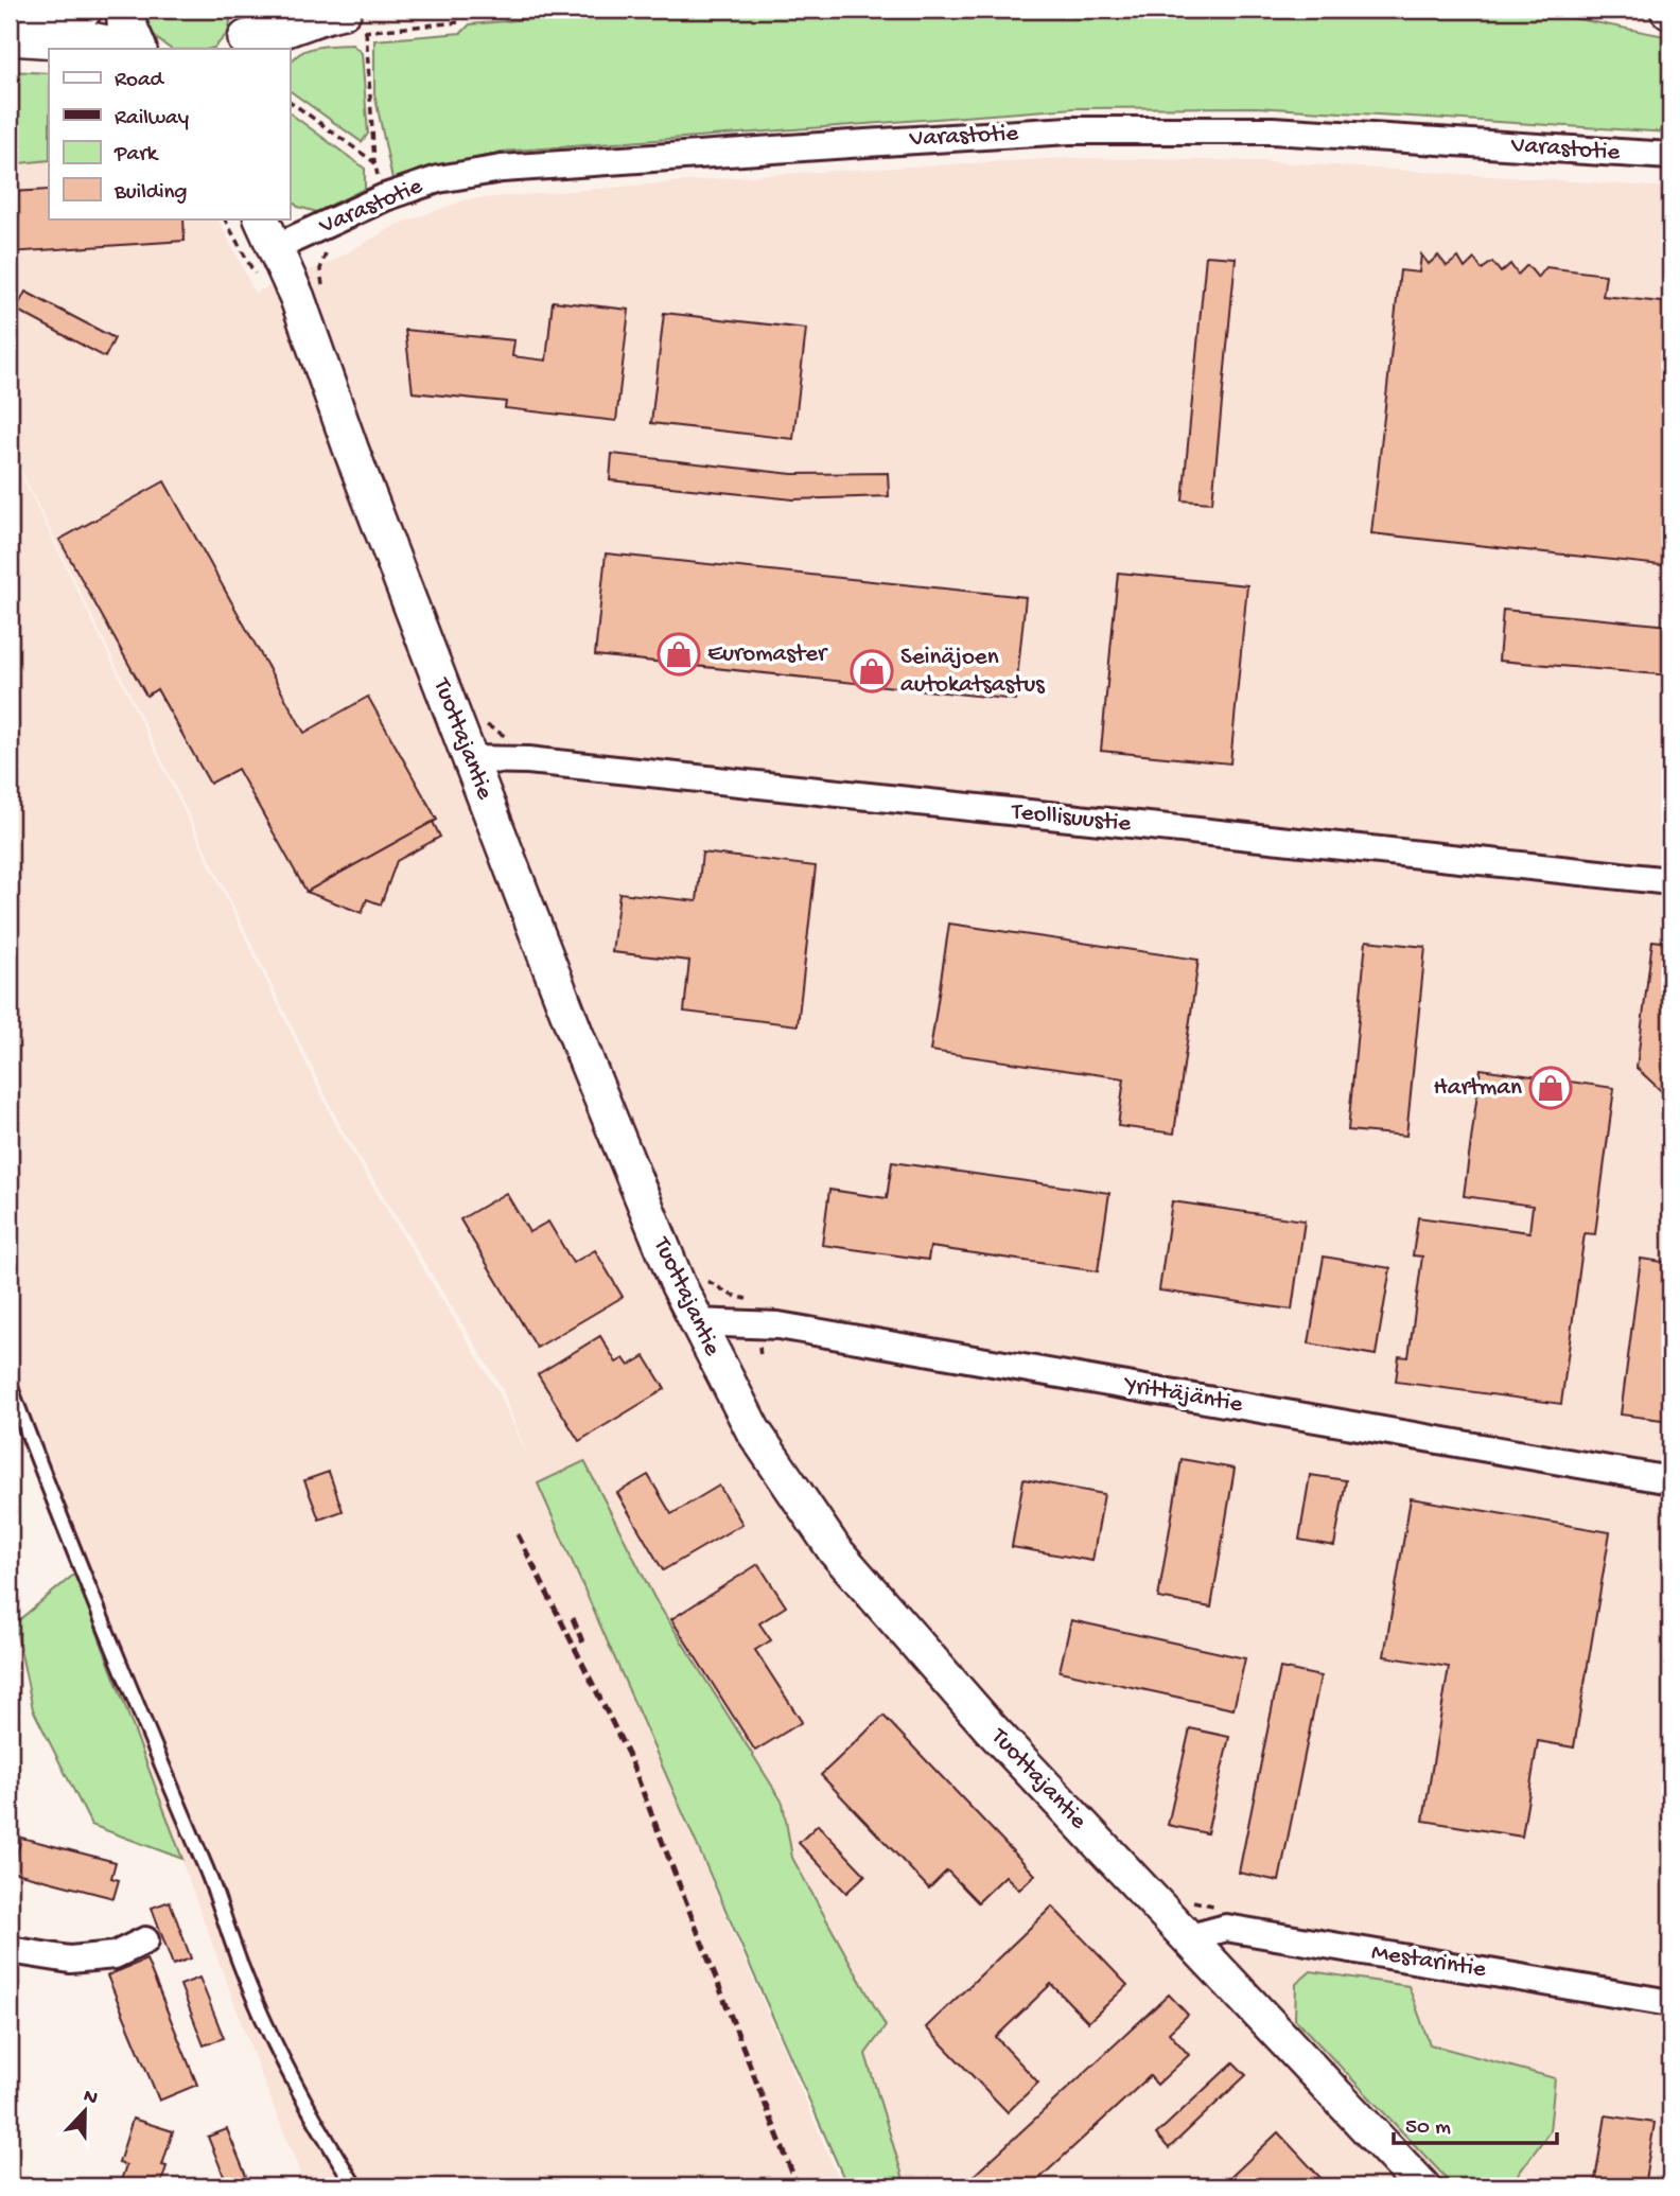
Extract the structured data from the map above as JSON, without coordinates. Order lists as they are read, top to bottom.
{
  "streets": {
    "street": [
      "Varastotie",
      "Tuottajantie",
      "Teollisuustie",
      "Yrittäjäntie",
      "Mestarintie"
    ]
  },
  "crossings": [
    ["Varastotie", "Tuottajantie"],
    ["Tuottajantie", "Teollisuustie"],
    ["Tuottajantie", "Yrittäjäntie"],
    ["Tuottajantie", "Mestarintie"]
  ],
  "places": {
    "shop": ["Euromaster", "Seinäjoen autokatsastus", "Hartman"]
  },
  "legend": [
    "Road",
    "Railway",
    "Park",
    "Building"
  ],
  "scale_bar": "50 m",
  "north": "top"
}
